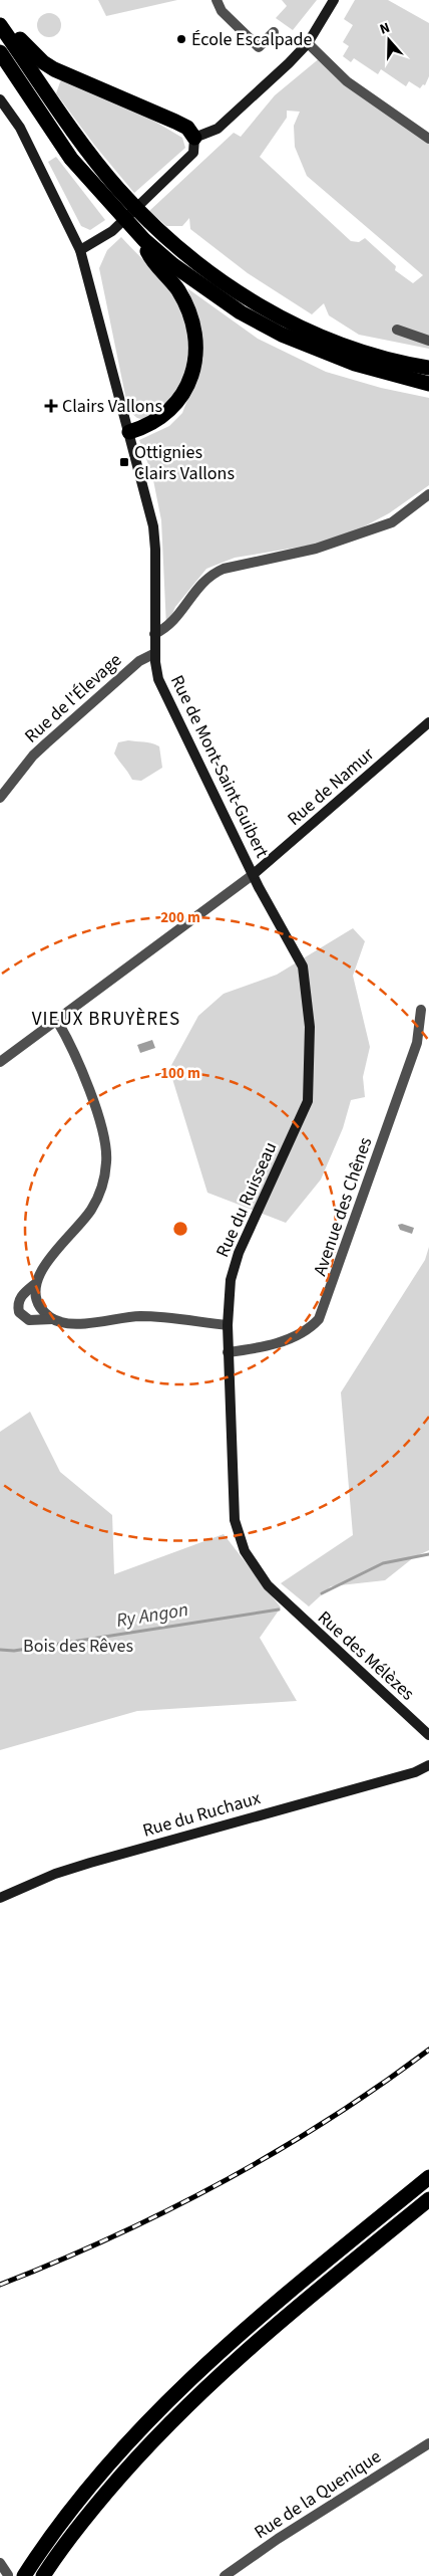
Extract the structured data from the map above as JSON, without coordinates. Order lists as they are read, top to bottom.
{
  "streets": {
    "street": [
      "Rue de l'Élevage",
      "Rue de Mont-Saint-Guibert",
      "Rue de Namur",
      "Rue du Ruisseau",
      "Avenue des Chênes",
      "Rue des Mélèzes",
      "Rue du Ruchaux",
      "Rue de la Quenique"
    ]
  },
  "crossings": [
    ["Rue de l'Élevage", "Rue de Mont-Saint-Guibert"],
    ["Rue de Mont-Saint-Guibert", "Rue de Namur"],
    ["Rue de Mont-Saint-Guibert", "Rue du Ruisseau"],
    ["Rue de Namur", "Rue du Ruisseau"],
    ["Rue du Ruisseau", "Avenue des Chênes"],
    ["Rue du Ruisseau", "Rue des Mélèzes"]
  ],
  "districts": ["VIEUX BRUYÈRES"],
  "water": ["Ry Angon"],
  "parks": ["Bois des Rêves"],
  "places": {
    "other": ["École Escalpade"],
    "health": ["Clairs Vallons"],
    "transit": ["Ottignies Clairs Vallons"]
  },
  "north": "top",
  "rings": ["200 m", "100 m"]
}
